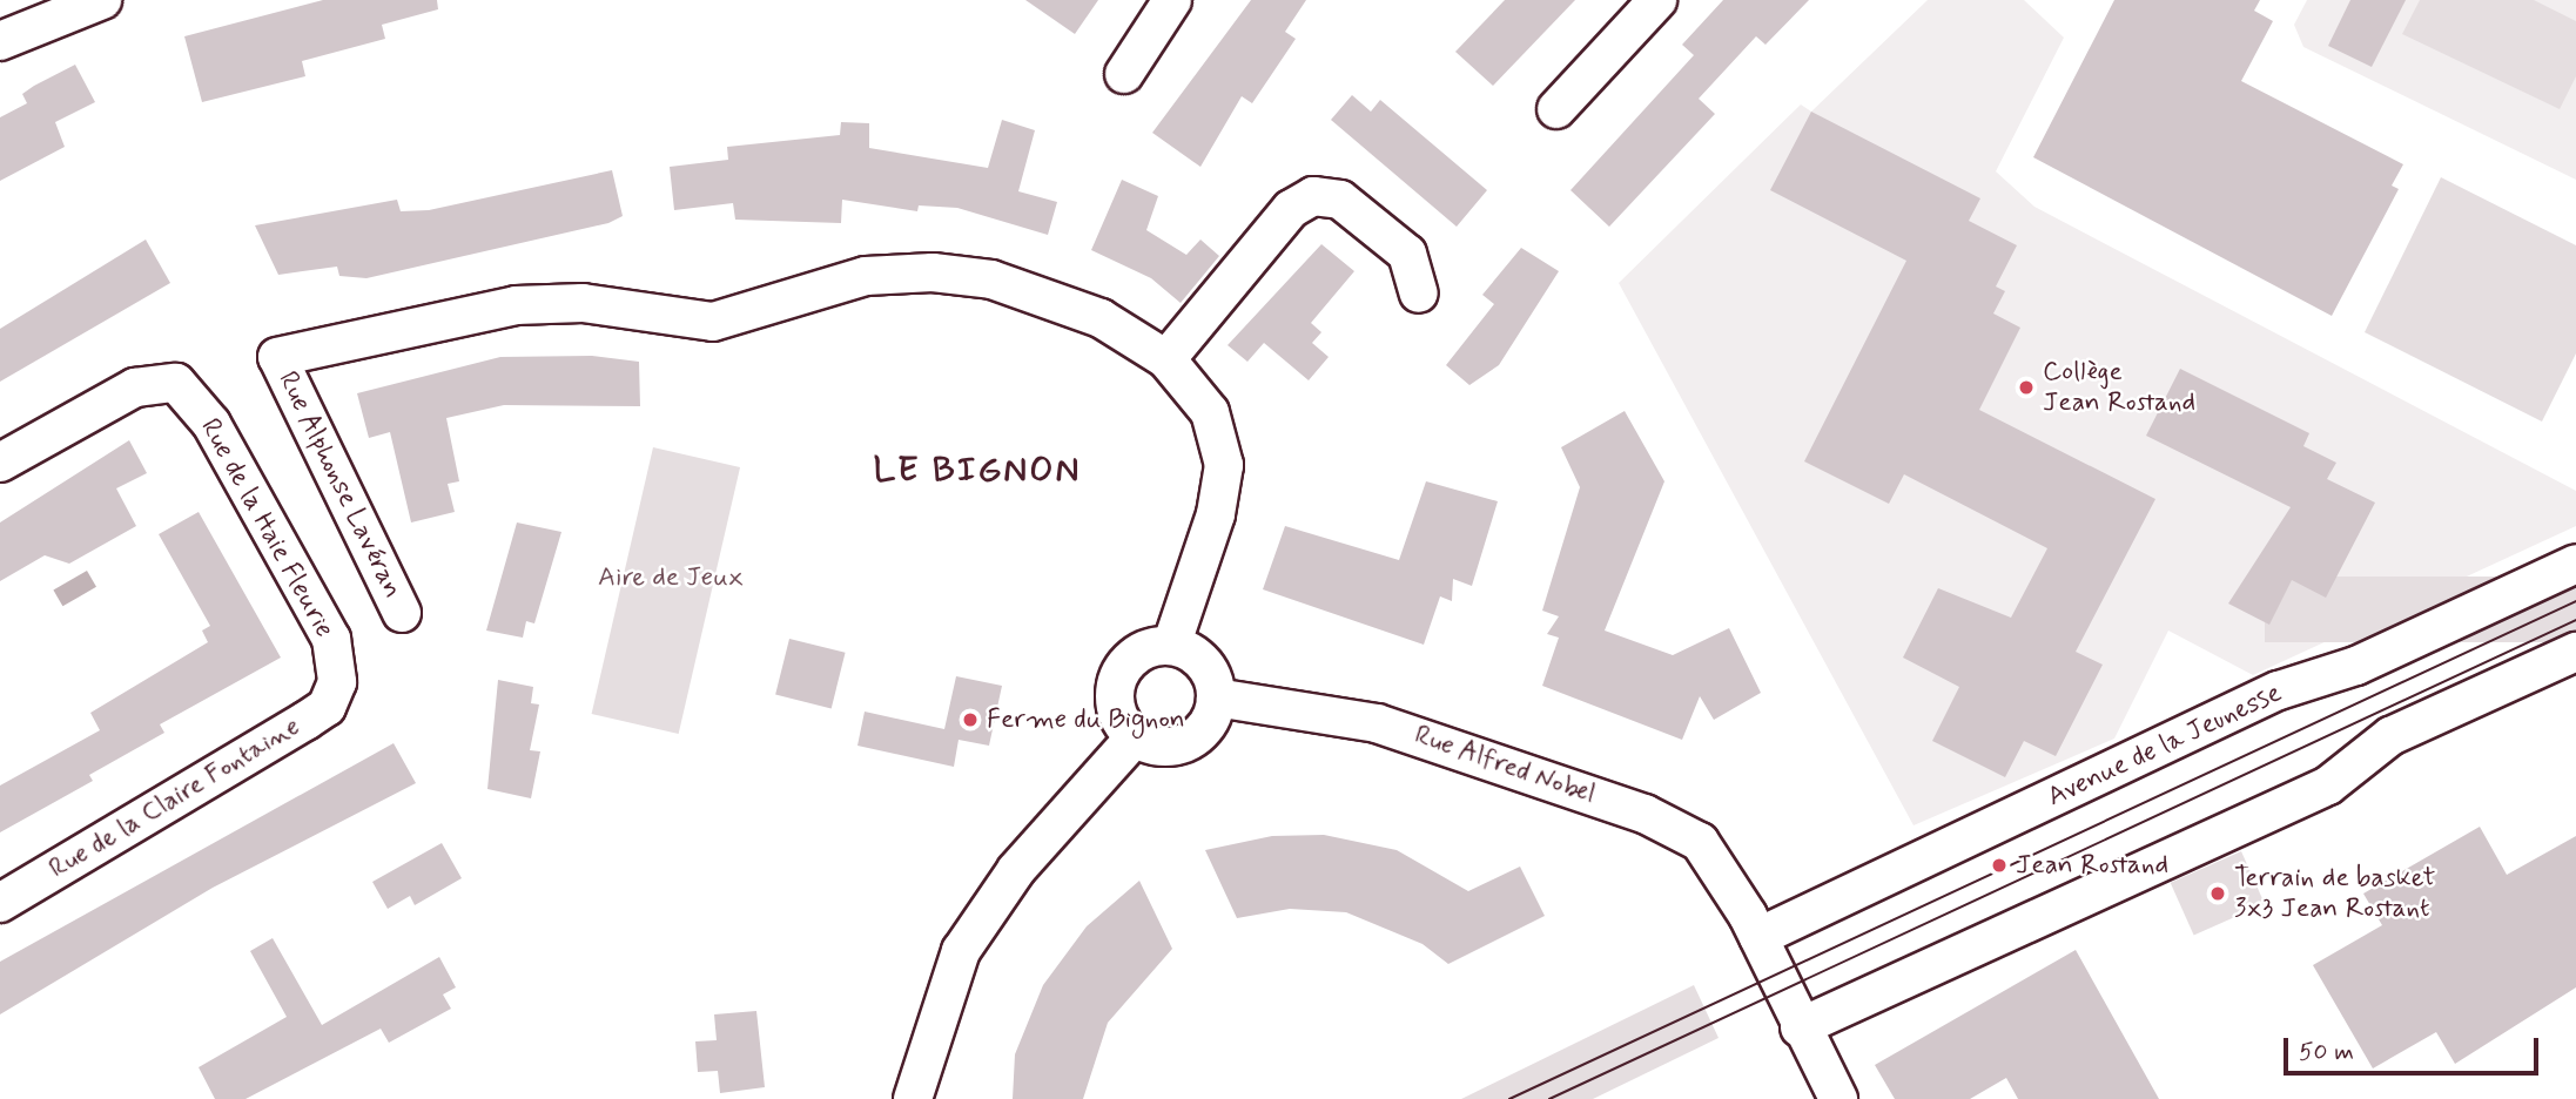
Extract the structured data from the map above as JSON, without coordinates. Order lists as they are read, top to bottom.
{
  "streets": {
    "street": [
      "Rue Alphonse Lavéran",
      "Rue de la Haie Fleurie",
      "Avenue de la Jeunesse",
      "Rue Alfred Nobel",
      "Rue de la Claire Fontaine"
    ]
  },
  "crossings": [
    ["Rue Alphonse Lavéran", "Rue Alfred Nobel"],
    ["Rue de la Haie Fleurie", "Rue de la Claire Fontaine"],
    ["Avenue de la Jeunesse", "Rue Alfred Nobel"]
  ],
  "districts": ["LE BIGNON"],
  "parks": ["Aire de Jeux"],
  "places": [
    "Collège Jean Rostand",
    "Ferme du Bignon",
    "Jean Rostand",
    "Terrain de basket 3x3 Jean Rostant"
  ],
  "scale_bar": "50 m"
}
